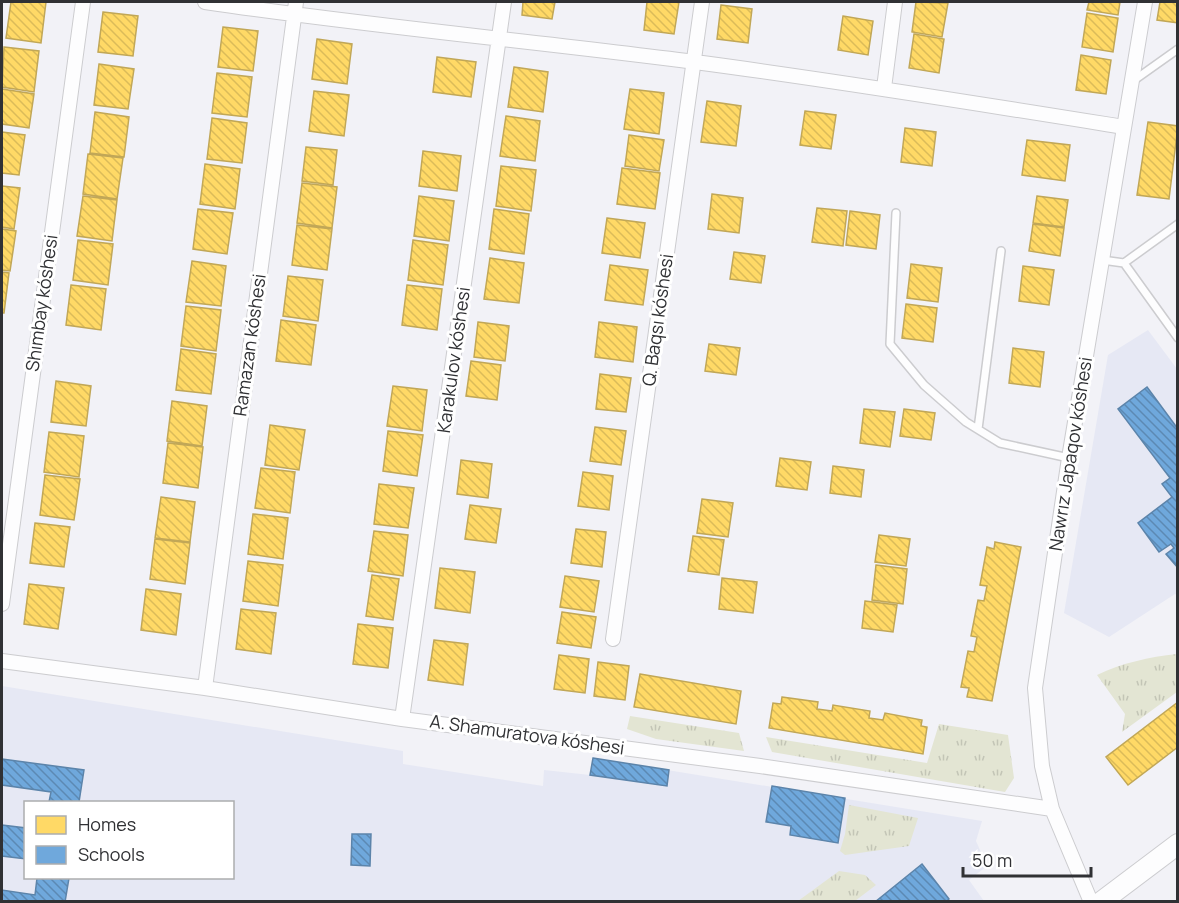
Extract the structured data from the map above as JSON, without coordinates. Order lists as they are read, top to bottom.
{
  "streets": {
    "street": [
      "Shımbay kóshesi",
      "Q. Baqsı kóshesi",
      "Ramazan kóshesi",
      "Karakulov kóshesi",
      "Nawrız Japaqov kóshesi",
      "A. Shamuratova kóshesi"
    ]
  },
  "crossings": [
    ["Ramazan kóshesi", "A. Shamuratova kóshesi"],
    ["Karakulov kóshesi", "A. Shamuratova kóshesi"],
    ["Nawrız Japaqov kóshesi", "A. Shamuratova kóshesi"]
  ],
  "legend": ["Homes", "Schools"],
  "scale_bar": "50 m"
}
